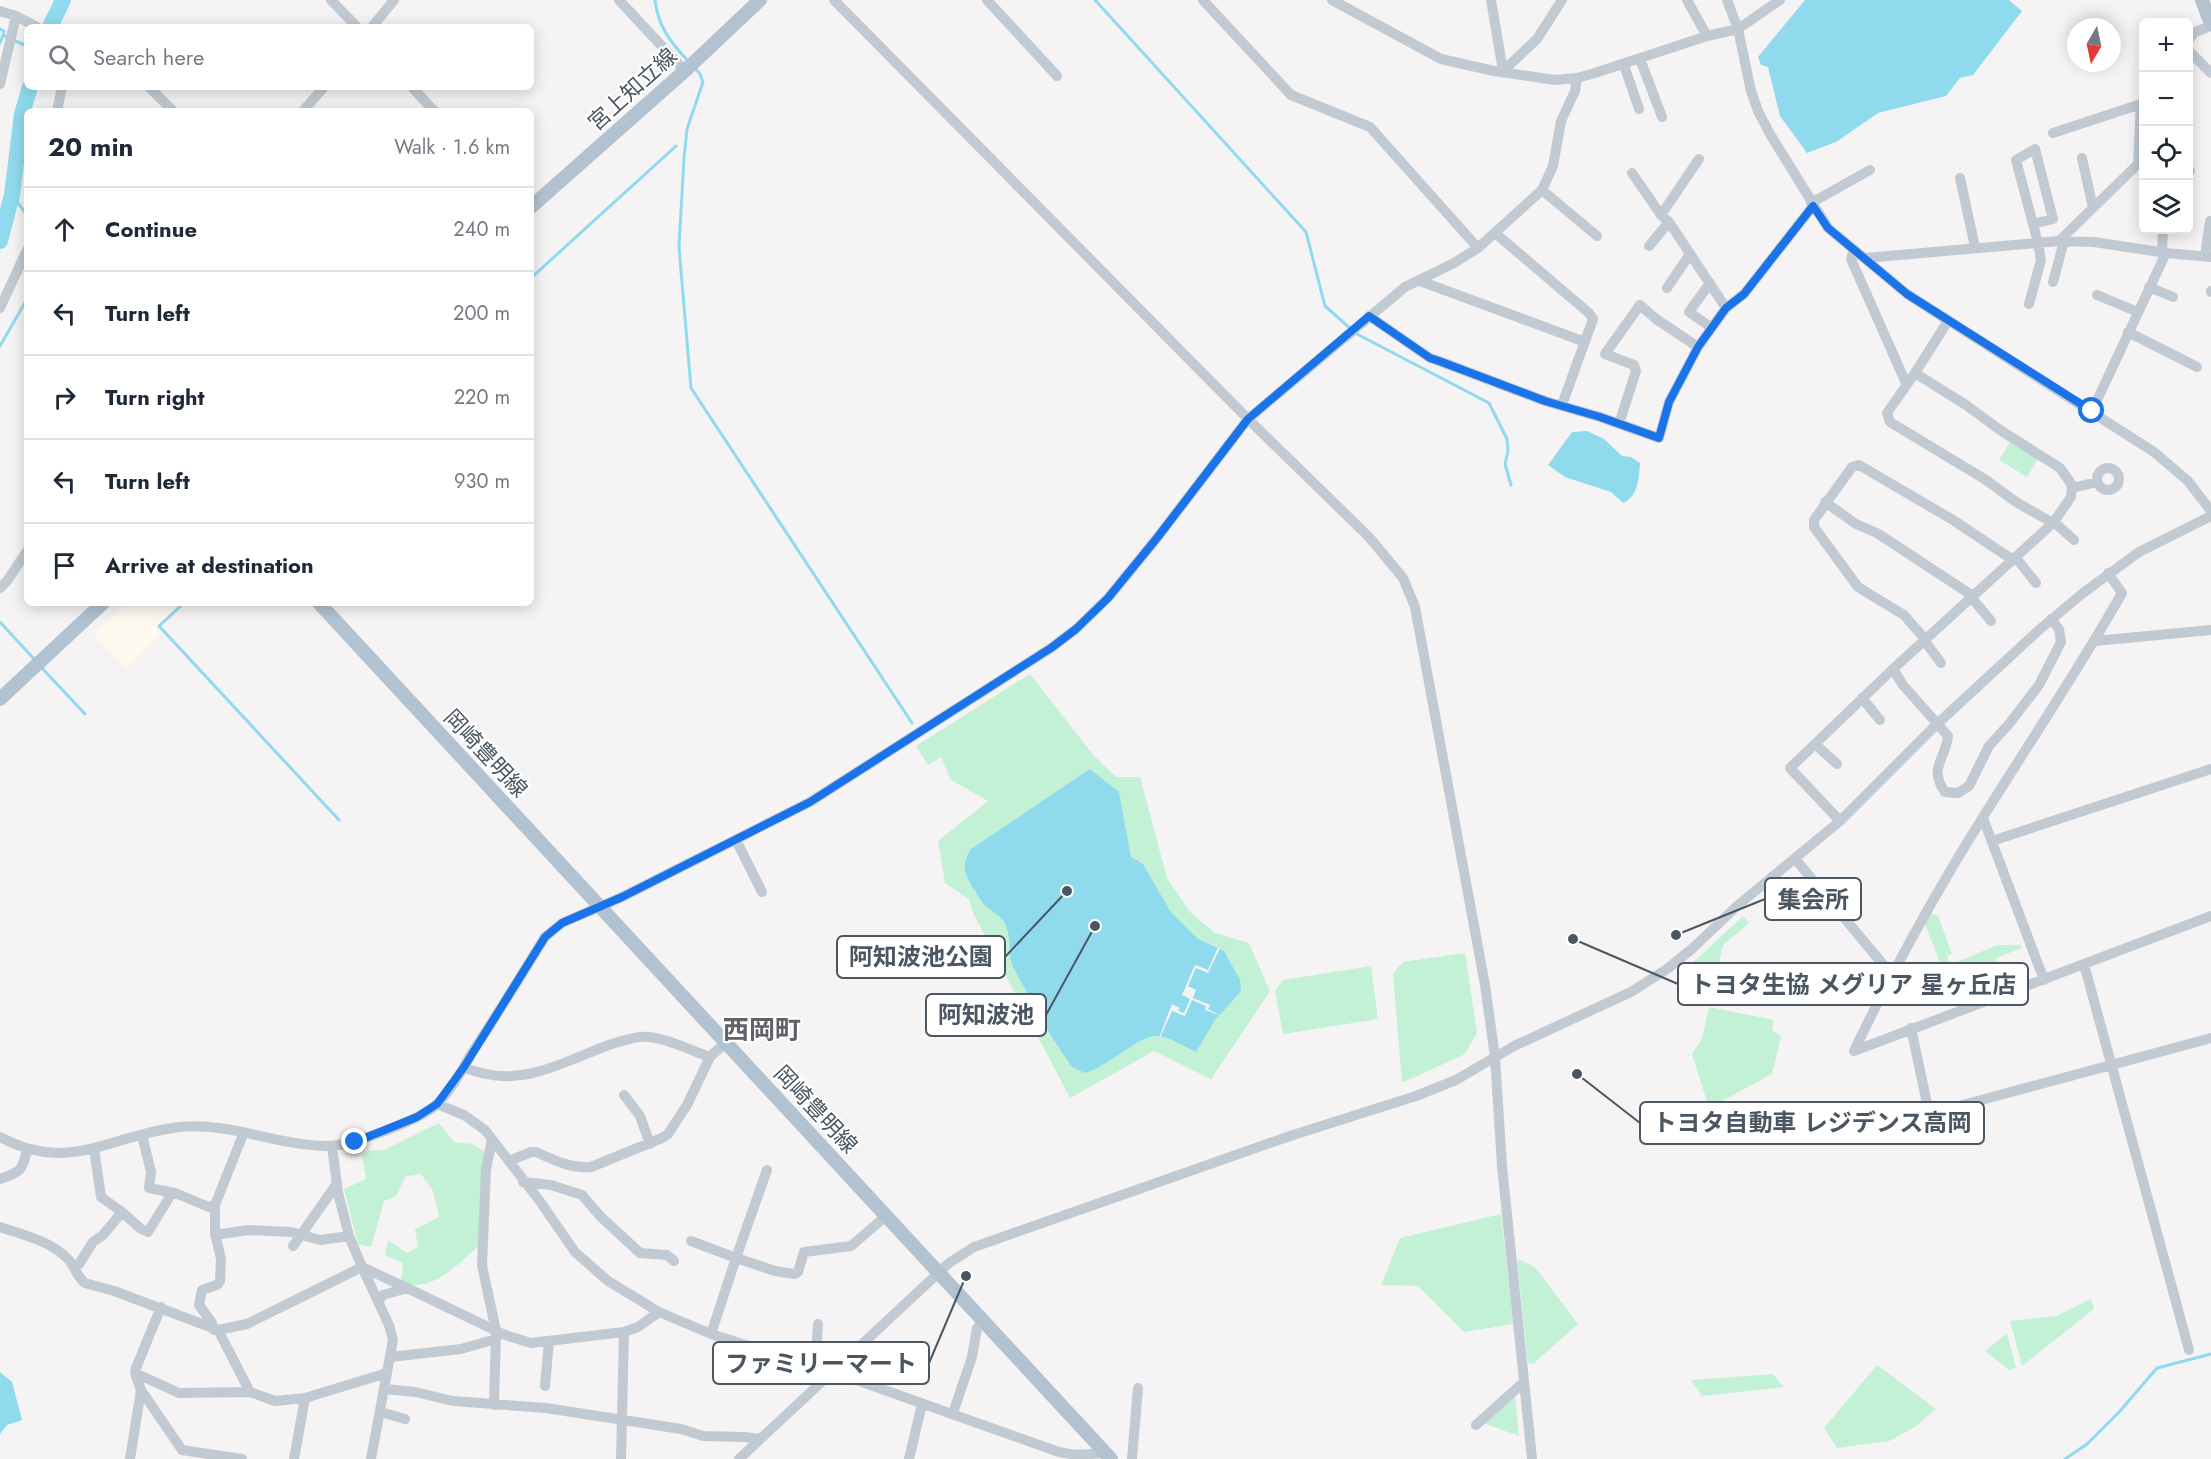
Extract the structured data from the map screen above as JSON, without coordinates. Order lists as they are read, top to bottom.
{
  "streets": {
    "main road": ["宮上知立線", "岡崎豊明線"]
  },
  "districts": ["西岡町"],
  "places": [
    "阿知波池公園",
    "阿知波池",
    "集会所",
    "トヨタ生協 メグリア 星ヶ丘店",
    "トヨタ自動車 レジデンス高岡",
    "ファミリーマート"
  ],
  "north": "bottom",
  "page": {
    "map_buttons": ["+", "−"],
    "search": "Search here",
    "heading": ["20 min", "Walk · 1.6 km"],
    "list": [
      ["Continue", "240 m"],
      ["Turn left", "200 m"],
      ["Turn right", "220 m"],
      ["Turn left", "930 m"],
      "Arrive at destination"
    ]
  }
}
